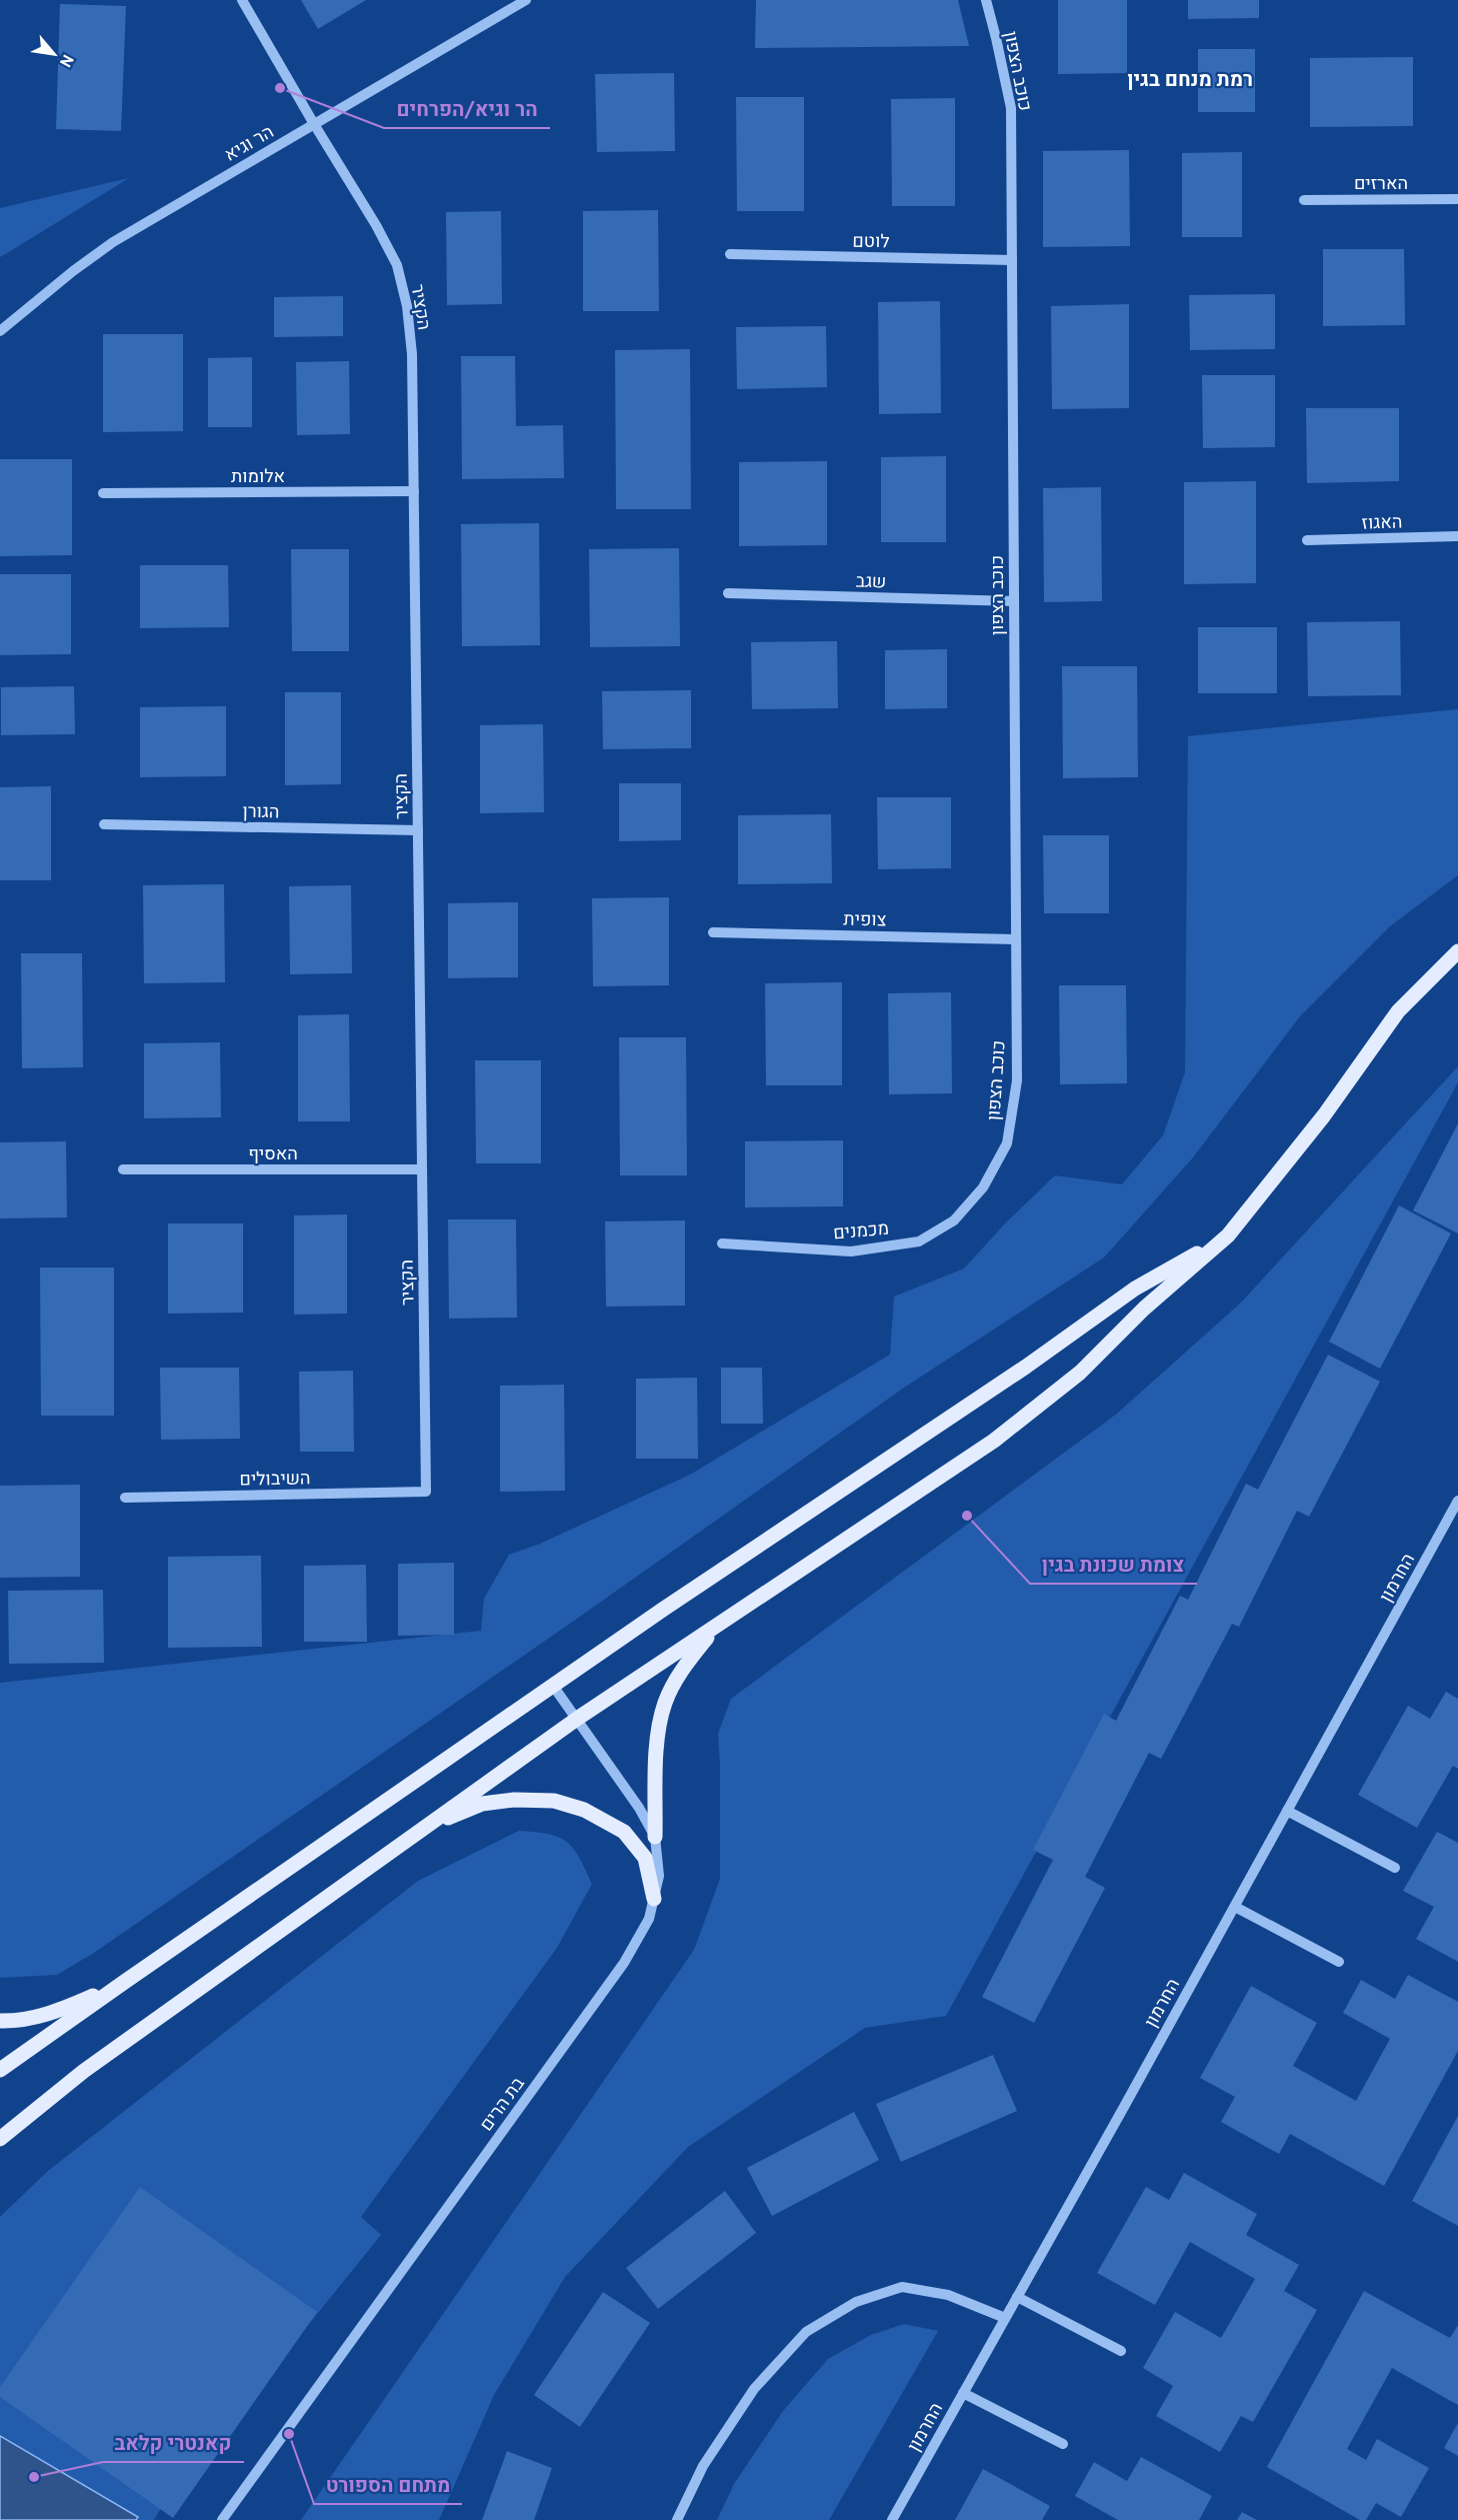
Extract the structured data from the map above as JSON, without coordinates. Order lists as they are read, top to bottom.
{
  "streets": {
    "street": [
      "כוכב הצפון",
      "הר וגיא",
      "הארזים",
      "לוטם",
      "הקציר",
      "אלומות",
      "האגוז",
      "שגב",
      "הגורן",
      "צופית",
      "האסיף",
      "מכמנים",
      "השיבולים",
      "החרמון",
      "בת הרים"
    ]
  },
  "crossings": [
    ["כוכב הצפון", "לוטם"],
    ["כוכב הצפון", "שגב"],
    ["כוכב הצפון", "צופית"],
    ["כוכב הצפון", "מכמנים"],
    ["הר וגיא", "הקציר"],
    ["הקציר", "אלומות"],
    ["הקציר", "הגורן"],
    ["הקציר", "האסיף"],
    ["הקציר", "השיבולים"]
  ],
  "districts": ["רמת מנחם בגין"],
  "places": [
    "הר וגיא/הפרחים",
    "צומת שכונת בגין",
    "מתחם הספורט",
    "קאנטרי קלאב"
  ],
  "north": "bottom right"
}
